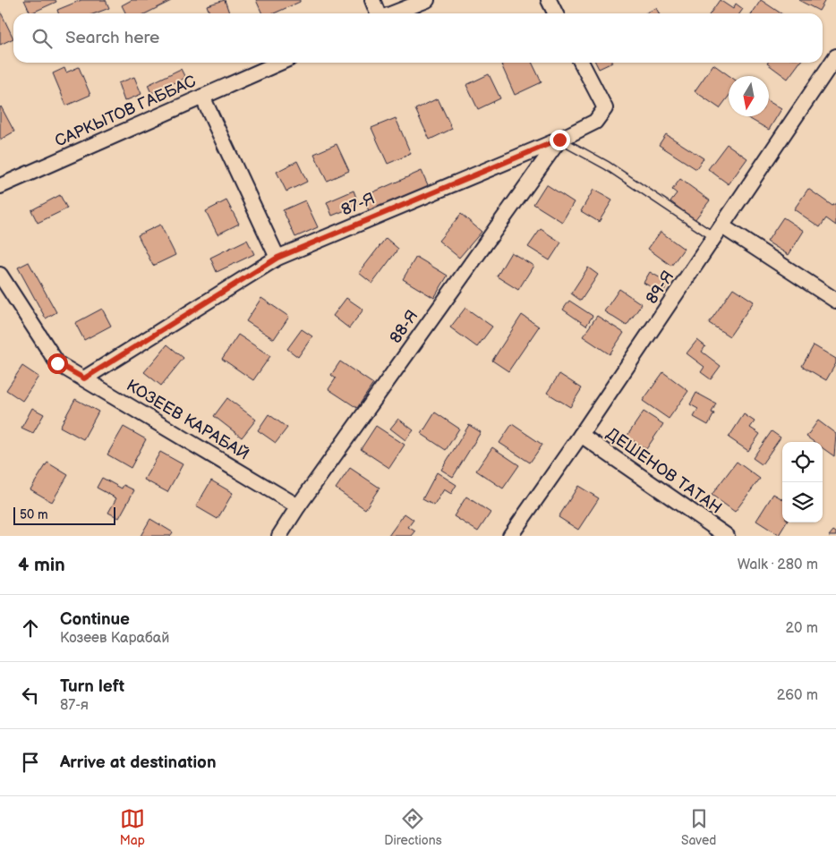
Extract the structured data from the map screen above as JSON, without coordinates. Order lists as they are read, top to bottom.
{
  "streets": {
    "street": [
      "САРКЫТОВ ГАББАС",
      "87-Я",
      "89-Я",
      "88-Я",
      "КОЗЕЕВ КАРАБАЙ",
      "ДЕШЕНОВ ТАТАН"
    ]
  },
  "crossings": [
    ["87-Я", "88-Я"],
    ["87-Я", "КОЗЕЕВ КАРАБАЙ"],
    ["89-Я", "ДЕШЕНОВ ТАТАН"],
    ["88-Я", "КОЗЕЕВ КАРАБАЙ"]
  ],
  "scale_bar": "50 m",
  "north": "bottom",
  "page": {
    "search": "Search here",
    "scale": "50 m",
    "heading": ["4 min", "Walk · 280 m"],
    "list": [
      ["Continue", "Козеев Карабай", "20 m"],
      ["Turn left", "87-я", "260 m"],
      "Arrive at destination"
    ],
    "nav": ["Map", "Directions", "Saved"]
  }
}
